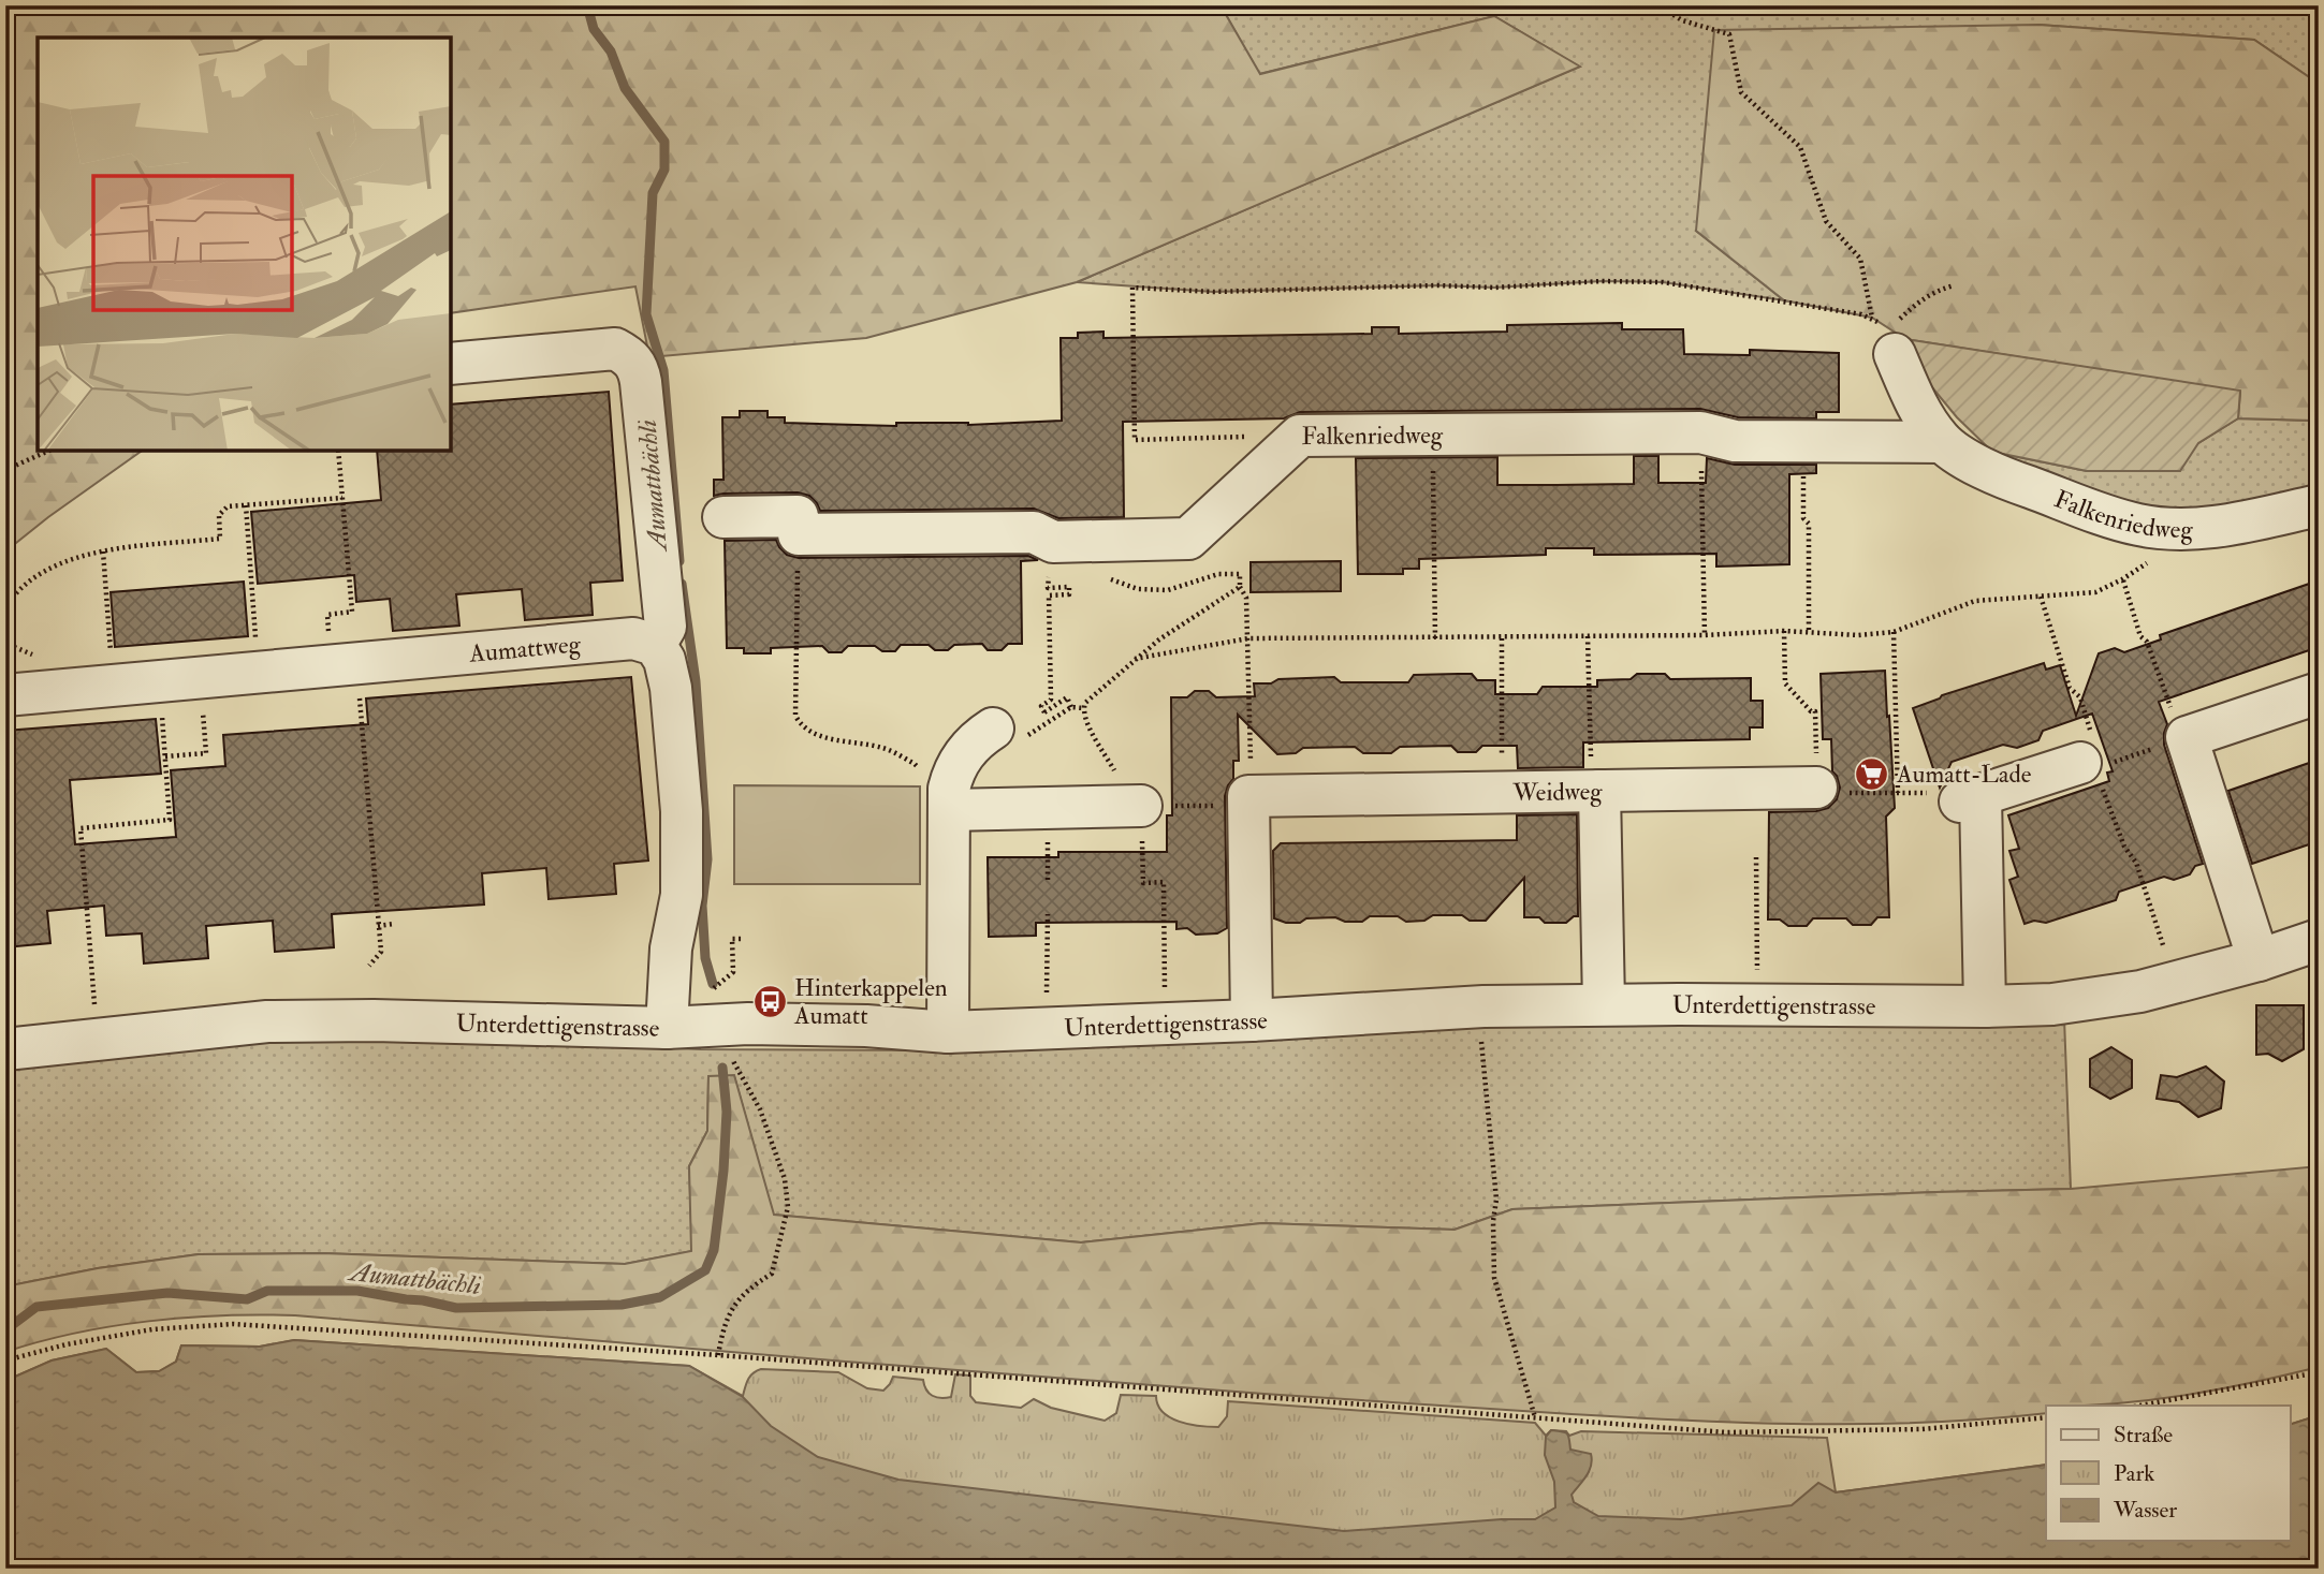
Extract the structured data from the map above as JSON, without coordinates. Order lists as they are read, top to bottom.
{
  "streets": {
    "street": [
      "Falkenriedweg",
      "Aumattweg",
      "Weidweg",
      "Unterdettigenstrasse"
    ]
  },
  "water": ["Aumattbächli"],
  "places": {
    "supermarket": ["Aumatt-Lade"],
    "bus stop": ["Hinterkappelen Aumatt"]
  },
  "legend": ["Straße", "Park", "Wasser"]
}
